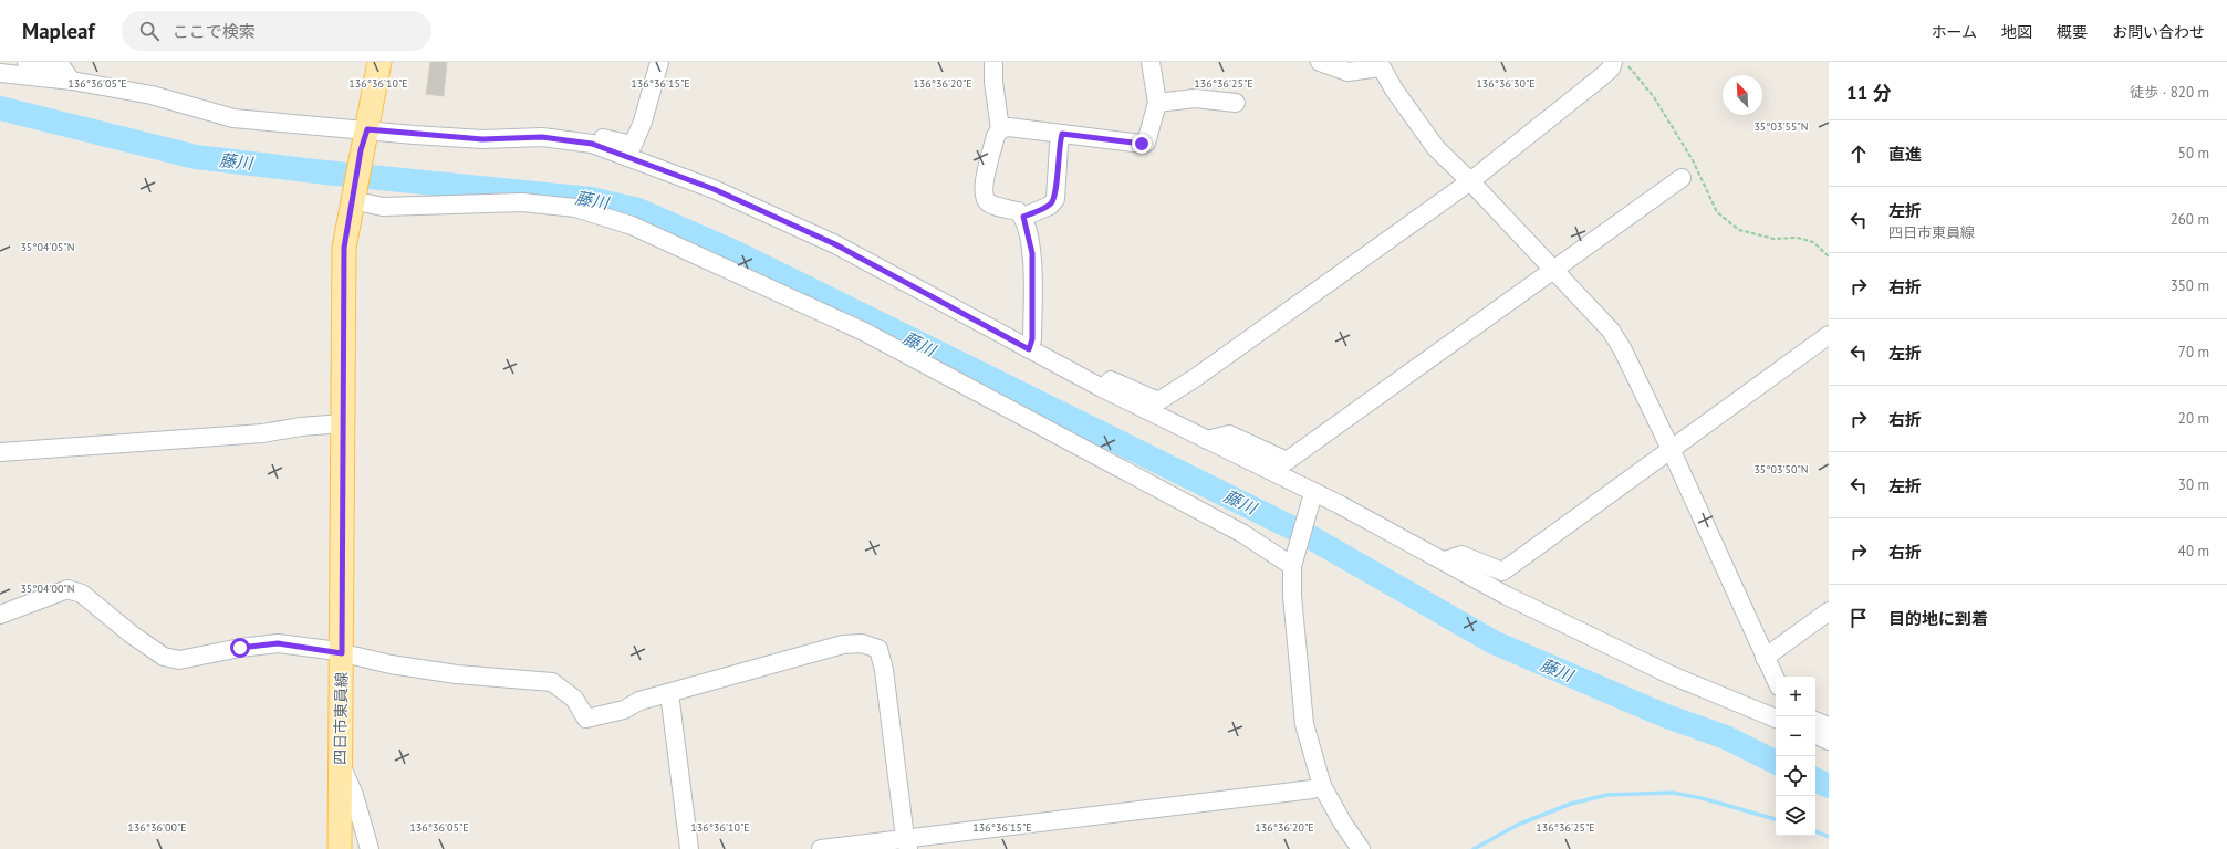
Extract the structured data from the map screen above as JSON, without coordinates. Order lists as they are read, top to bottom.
{
  "streets": {
    "main road": ["四日市東員線"]
  },
  "water": ["藤川"],
  "north": "top left",
  "page": {
    "header": "Mapleaf",
    "search": "ここで検索",
    "nav": [
      "ホーム",
      "地図",
      "概要",
      "お問い合わせ"
    ],
    "heading": ["11 分", "徒歩 · 820 m"],
    "list": [
      ["直進", "50 m"],
      ["左折", "四日市東員線", "260 m"],
      ["右折", "350 m"],
      ["左折", "70 m"],
      ["右折", "20 m"],
      ["左折", "30 m"],
      ["右折", "40 m"],
      "目的地に到着"
    ],
    "map_buttons": ["+", "−"]
  },
  "coordinates": [
    "136°36'05\"E",
    "136°36'10\"E",
    "136°36'15\"E",
    "136°36'20\"E",
    "136°36'25\"E",
    "136°36'30\"E",
    "35°03'55\"N",
    "35°04'05\"N",
    "35°03'50\"N",
    "35°04'00\"N",
    "136°36'00\"E"
  ]
}
